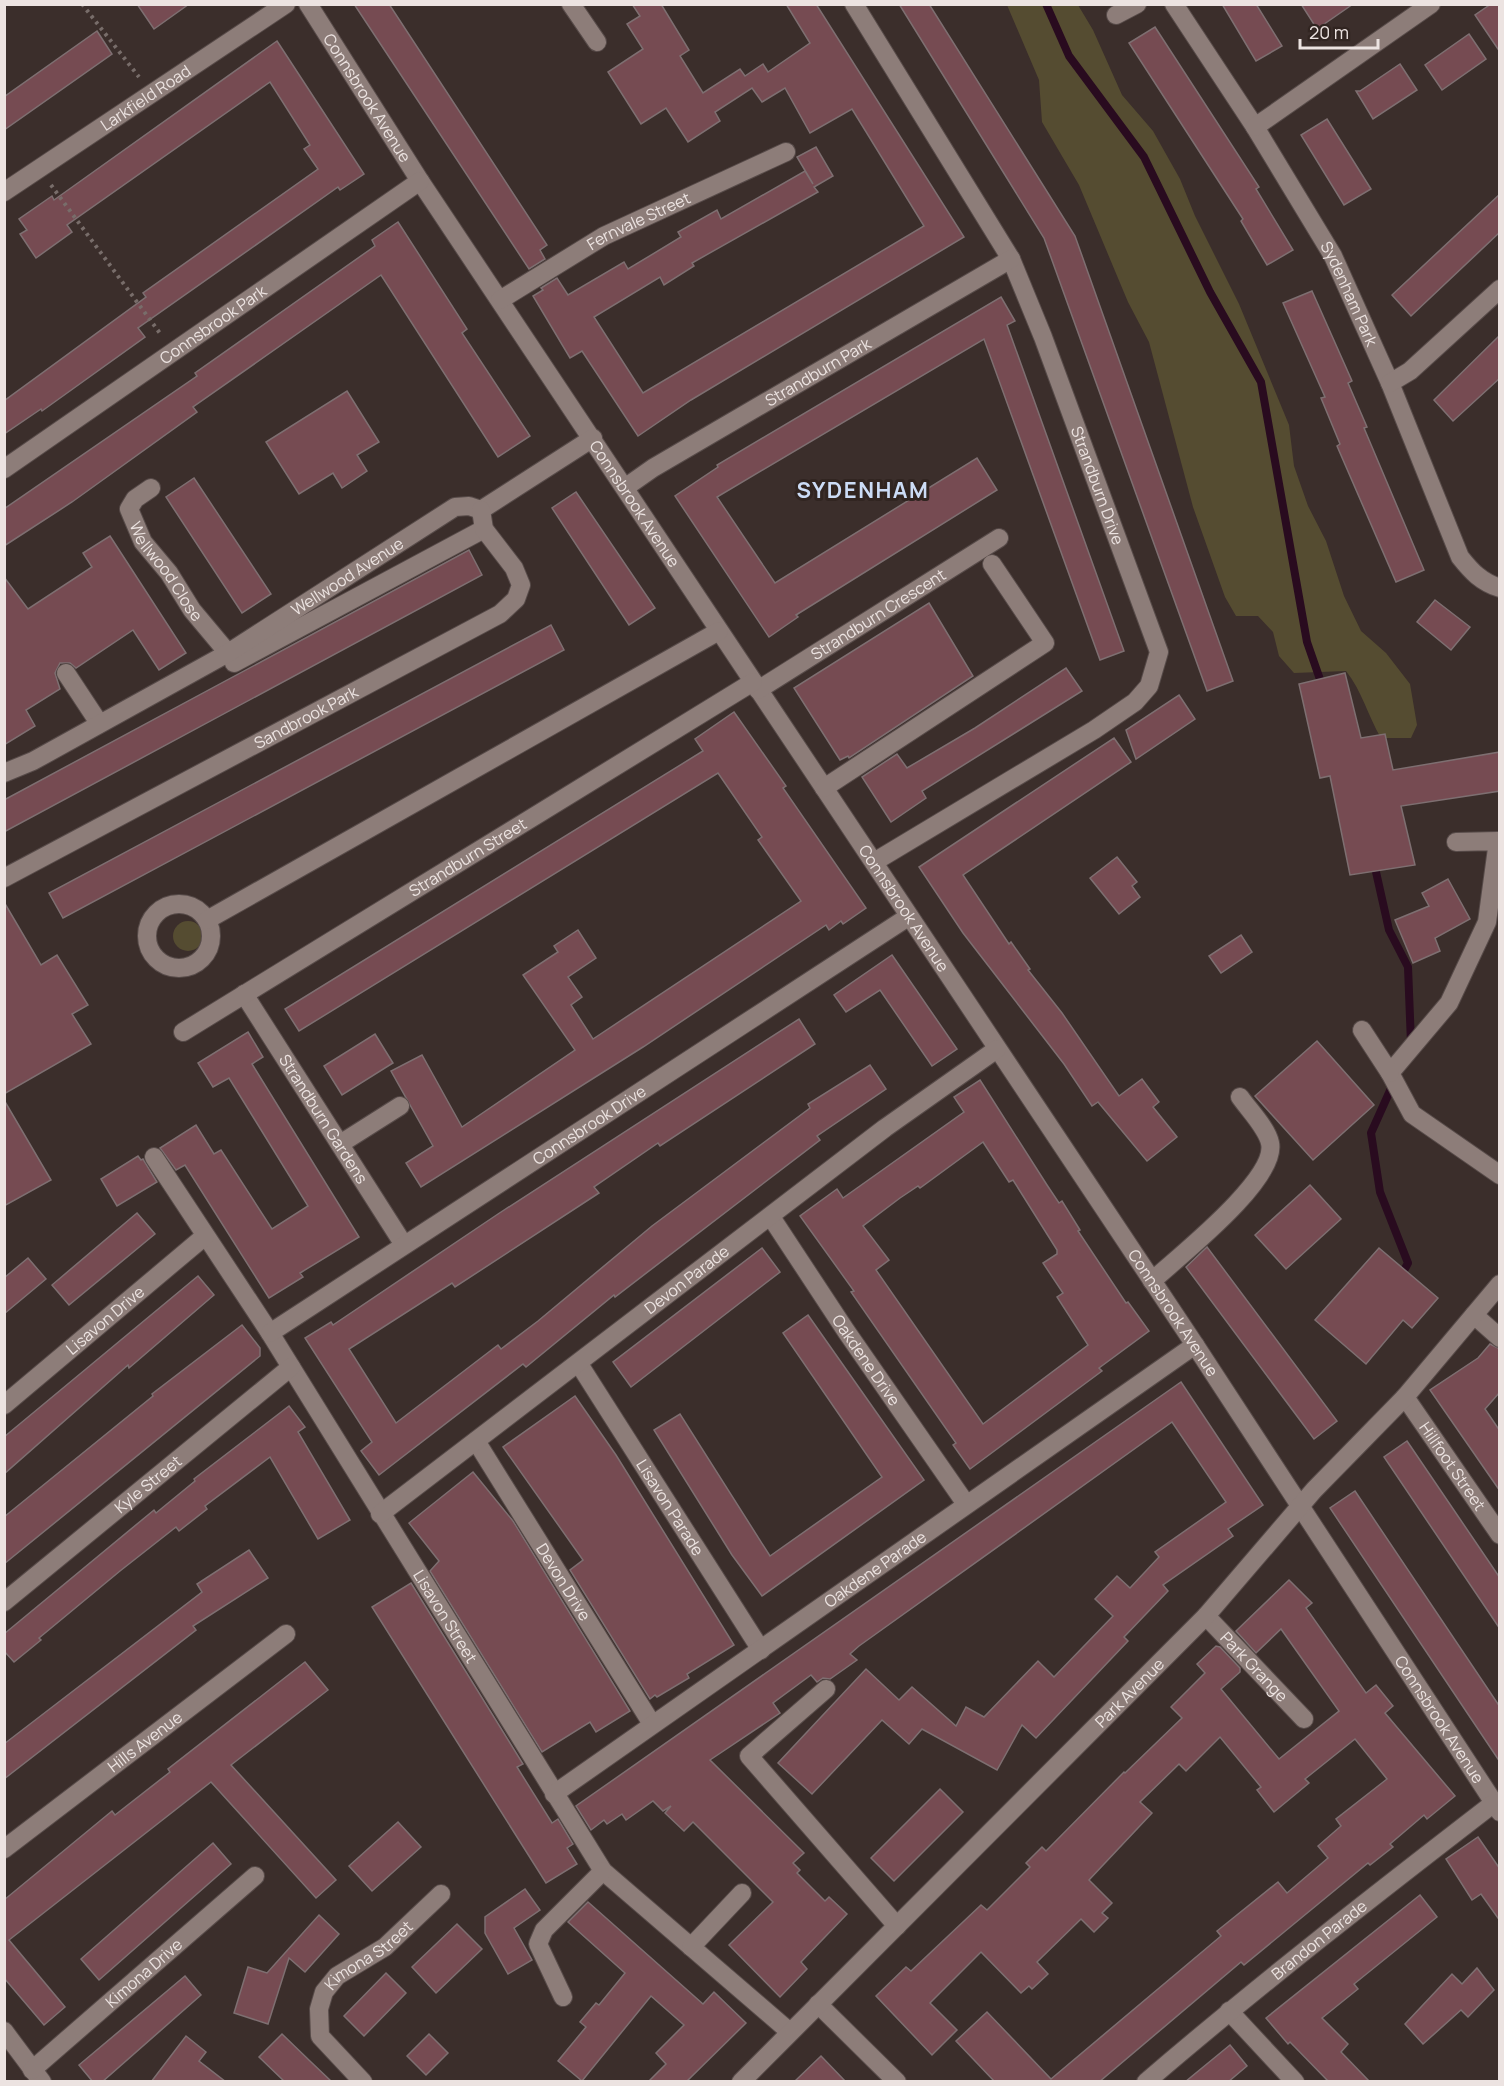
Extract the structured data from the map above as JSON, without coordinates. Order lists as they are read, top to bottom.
{
  "streets": {
    "street": [
      "Larkfield Road",
      "Connsbrook Avenue",
      "Fernvale Street",
      "Sydenham Park",
      "Connsbrook Park",
      "Strandburn Park",
      "Strandburn Drive",
      "Wellwood Close",
      "Wellwood Avenue",
      "Strandburn Crescent",
      "Sandbrook Park",
      "Strandburn Street",
      "Strandburn Gardens",
      "Connsbrook Drive",
      "Devon Parade",
      "Lisavon Drive",
      "Oakdene Drive",
      "Hillfoot Street",
      "Kyle Street",
      "Lisavon Parade",
      "Oakdene Parade",
      "Devon Drive",
      "Lisavon Street",
      "Park Grange",
      "Park Avenue",
      "Hills Avenue",
      "Brandon Parade",
      "Kimona Street",
      "Kimona Drive"
    ]
  },
  "crossings": [
    ["Connsbrook Avenue", "Fernvale Street"],
    ["Connsbrook Avenue", "Connsbrook Park"],
    ["Connsbrook Avenue", "Strandburn Park"],
    ["Connsbrook Avenue", "Strandburn Drive"],
    ["Connsbrook Avenue", "Strandburn Crescent"],
    ["Connsbrook Avenue", "Strandburn Street"],
    ["Connsbrook Avenue", "Connsbrook Drive"],
    ["Connsbrook Avenue", "Devon Parade"],
    ["Connsbrook Avenue", "Oakdene Parade"],
    ["Connsbrook Avenue", "Park Avenue"],
    ["Connsbrook Avenue", "Brandon Parade"],
    ["Strandburn Park", "Strandburn Drive"],
    ["Wellwood Close", "Wellwood Avenue"],
    ["Wellwood Avenue", "Sandbrook Park"],
    ["Strandburn Crescent", "Strandburn Street"],
    ["Strandburn Street", "Strandburn Gardens"],
    ["Strandburn Gardens", "Connsbrook Drive"],
    ["Connsbrook Drive", "Lisavon Street"],
    ["Devon Parade", "Oakdene Drive"],
    ["Devon Parade", "Lisavon Parade"],
    ["Devon Parade", "Devon Drive"],
    ["Devon Parade", "Lisavon Street"],
    ["Lisavon Drive", "Lisavon Street"],
    ["Oakdene Drive", "Oakdene Parade"],
    ["Hillfoot Street", "Park Avenue"],
    ["Kyle Street", "Lisavon Street"],
    ["Lisavon Parade", "Oakdene Parade"],
    ["Oakdene Parade", "Devon Drive"],
    ["Oakdene Parade", "Lisavon Street"],
    ["Lisavon Street", "Park Avenue"],
    ["Park Grange", "Park Avenue"]
  ],
  "districts": ["SYDENHAM"],
  "scale_bar": "20 m"
}
